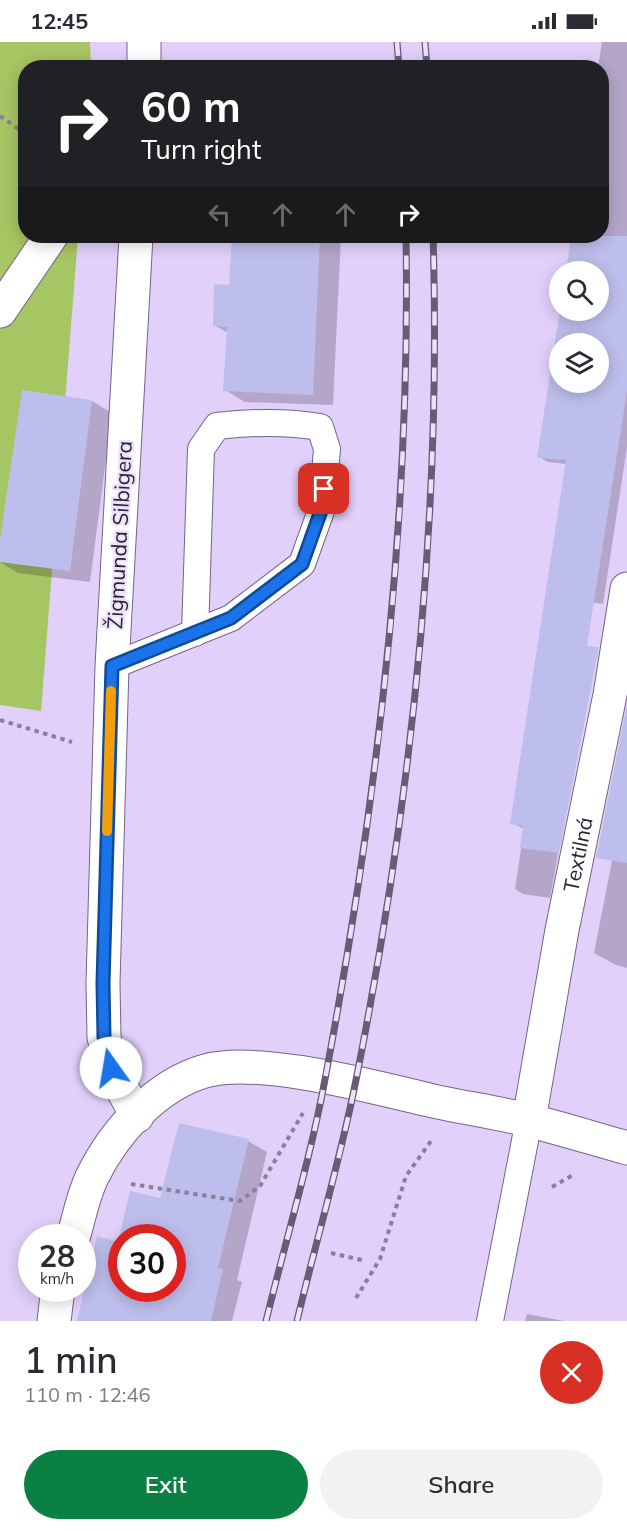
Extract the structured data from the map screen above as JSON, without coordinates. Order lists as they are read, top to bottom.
{
  "streets": {
    "street": ["Žigmunda Silbigera", "Textilná"]
  },
  "page": {
    "status": "12:45",
    "turn": ["60 m", "Turn right"],
    "speed": "28 km/h",
    "limit": "30",
    "heading": ["1 min", "110 m · 12:46"],
    "buttons": ["Exit", "Share"]
  }
}
